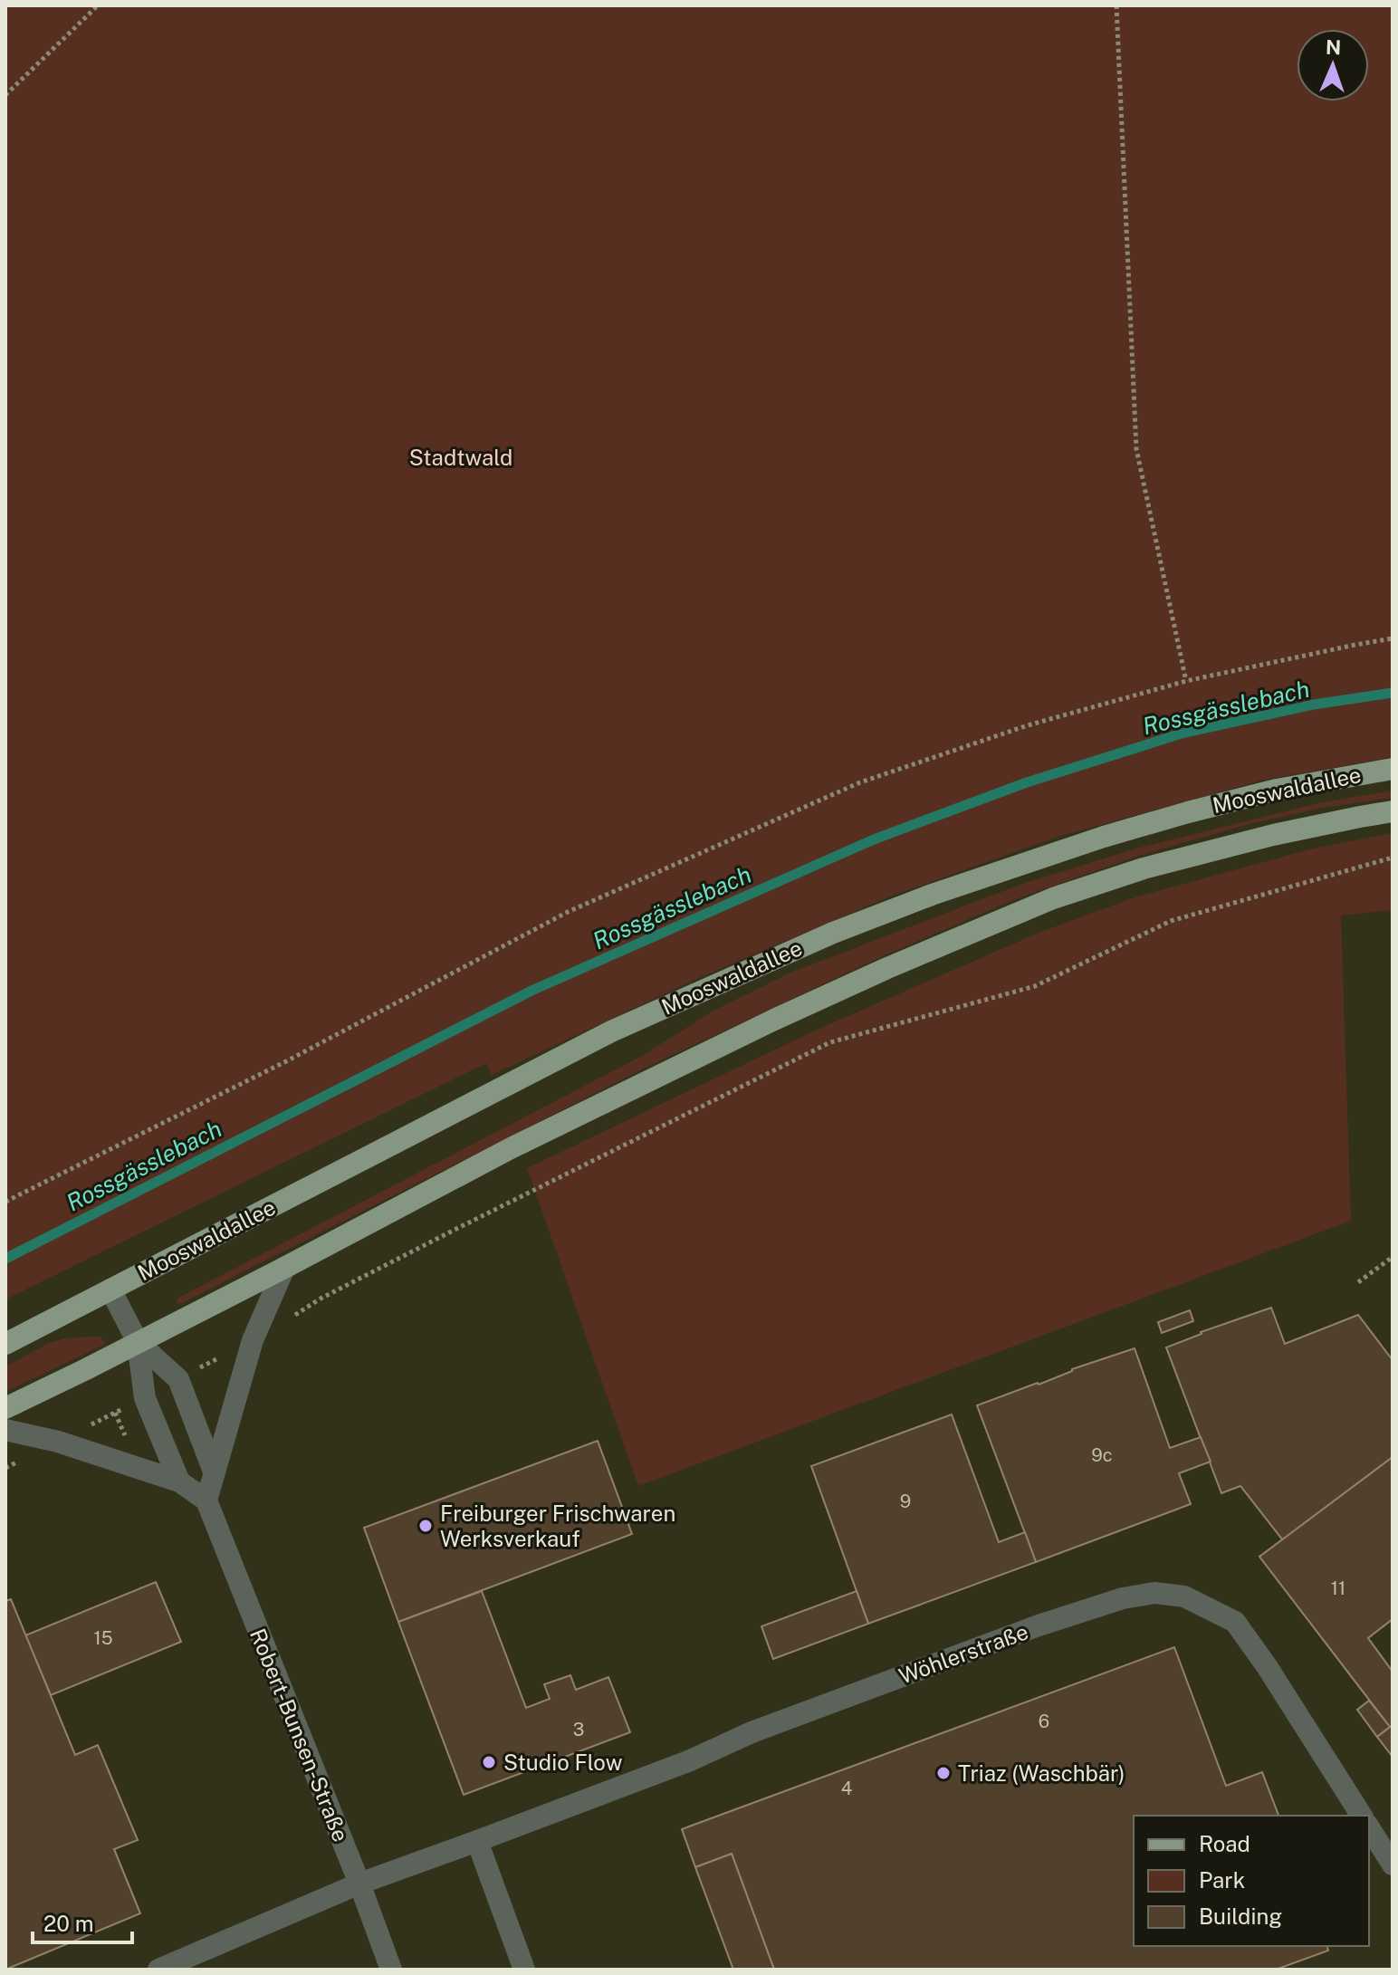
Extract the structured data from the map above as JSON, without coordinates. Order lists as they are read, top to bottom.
{
  "streets": {
    "main road": ["Mooswaldallee"],
    "street": ["Wöhlerstraße", "Robert-Bunsen-Straße"]
  },
  "crossings": [
    ["Wöhlerstraße", "Robert-Bunsen-Straße"]
  ],
  "water": ["Rossgässlebach"],
  "parks": ["Stadtwald"],
  "places": ["Freiburger Frischwaren Werksverkauf", "Studio Flow", "Triaz (Waschbär)"],
  "house_numbers": [
    "9c",
    "9",
    "11",
    "15",
    "6",
    "3",
    "4"
  ],
  "legend": ["Road", "Park", "Building"],
  "scale_bar": "20 m",
  "north": "top"
}
